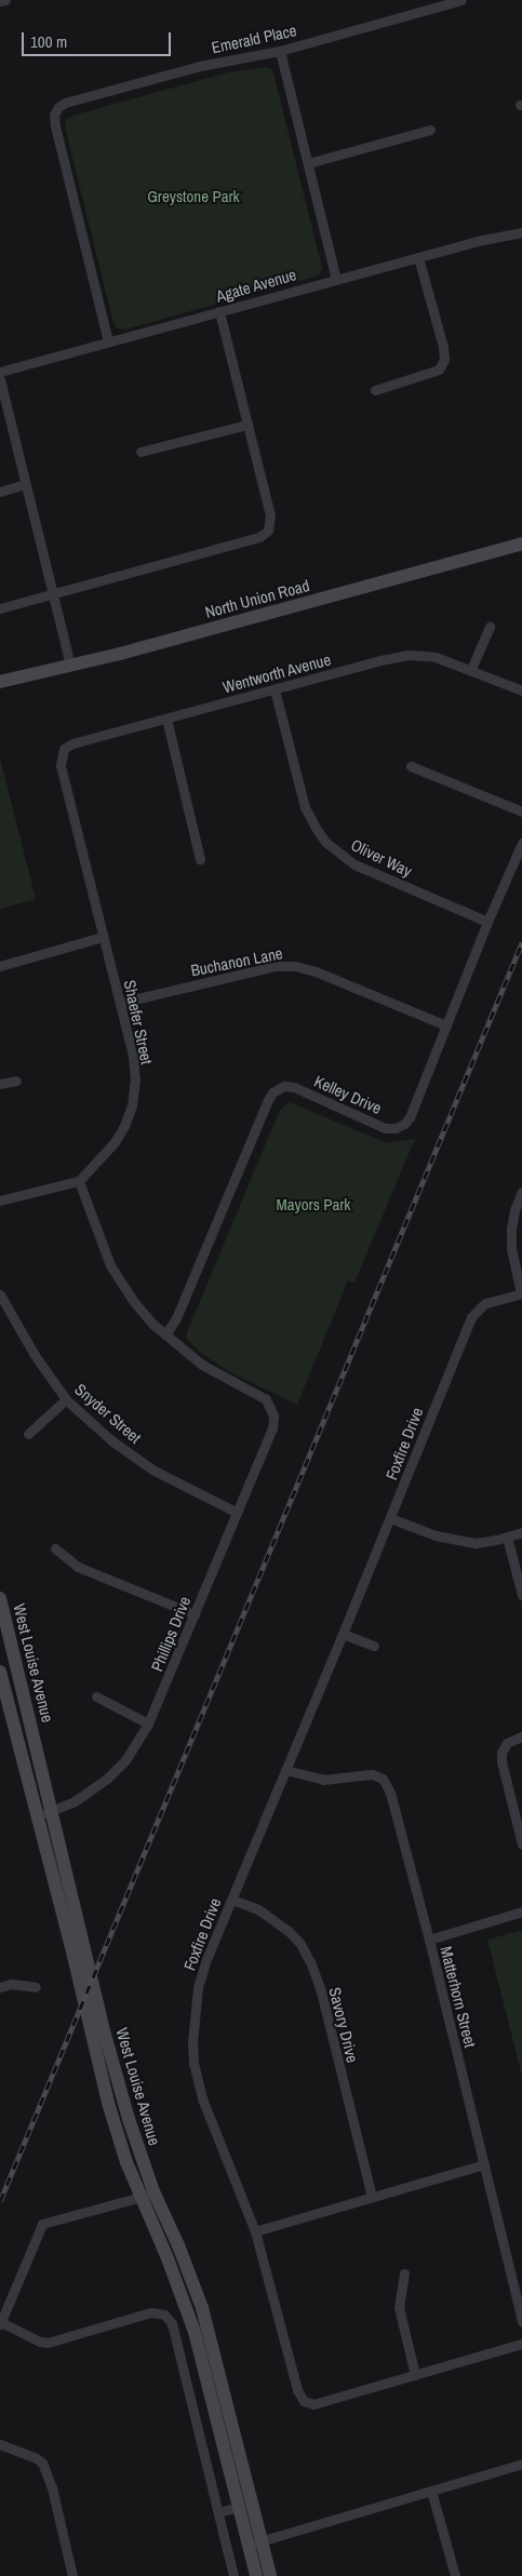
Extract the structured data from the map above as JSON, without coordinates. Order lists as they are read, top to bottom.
{
  "streets": {
    "main road": ["North Union Road", "West Louise Avenue"],
    "street": [
      "Emerald Place",
      "Agate Avenue",
      "Wentworth Avenue",
      "Oliver Way",
      "Buchanon Lane",
      "Shaefer Street",
      "Kelley Drive",
      "Snyder Street",
      "Foxfire Drive",
      "Phillips Drive",
      "Matterhorn Street",
      "Savory Drive"
    ]
  },
  "crossings": [
    ["Emerald Place", "Agate Avenue"],
    ["Wentworth Avenue", "Oliver Way"],
    ["Wentworth Avenue", "Shaefer Street"],
    ["Oliver Way", "Kelley Drive"],
    ["Buchanon Lane", "Shaefer Street"],
    ["Buchanon Lane", "Kelley Drive"],
    ["Kelley Drive", "Phillips Drive"],
    ["Snyder Street", "Phillips Drive"],
    ["Foxfire Drive", "Matterhorn Street"],
    ["Foxfire Drive", "Savory Drive"],
    ["Phillips Drive", "West Louise Avenue"]
  ],
  "parks": ["Greystone Park", "Mayors Park"],
  "scale_bar": "100 m"
}
